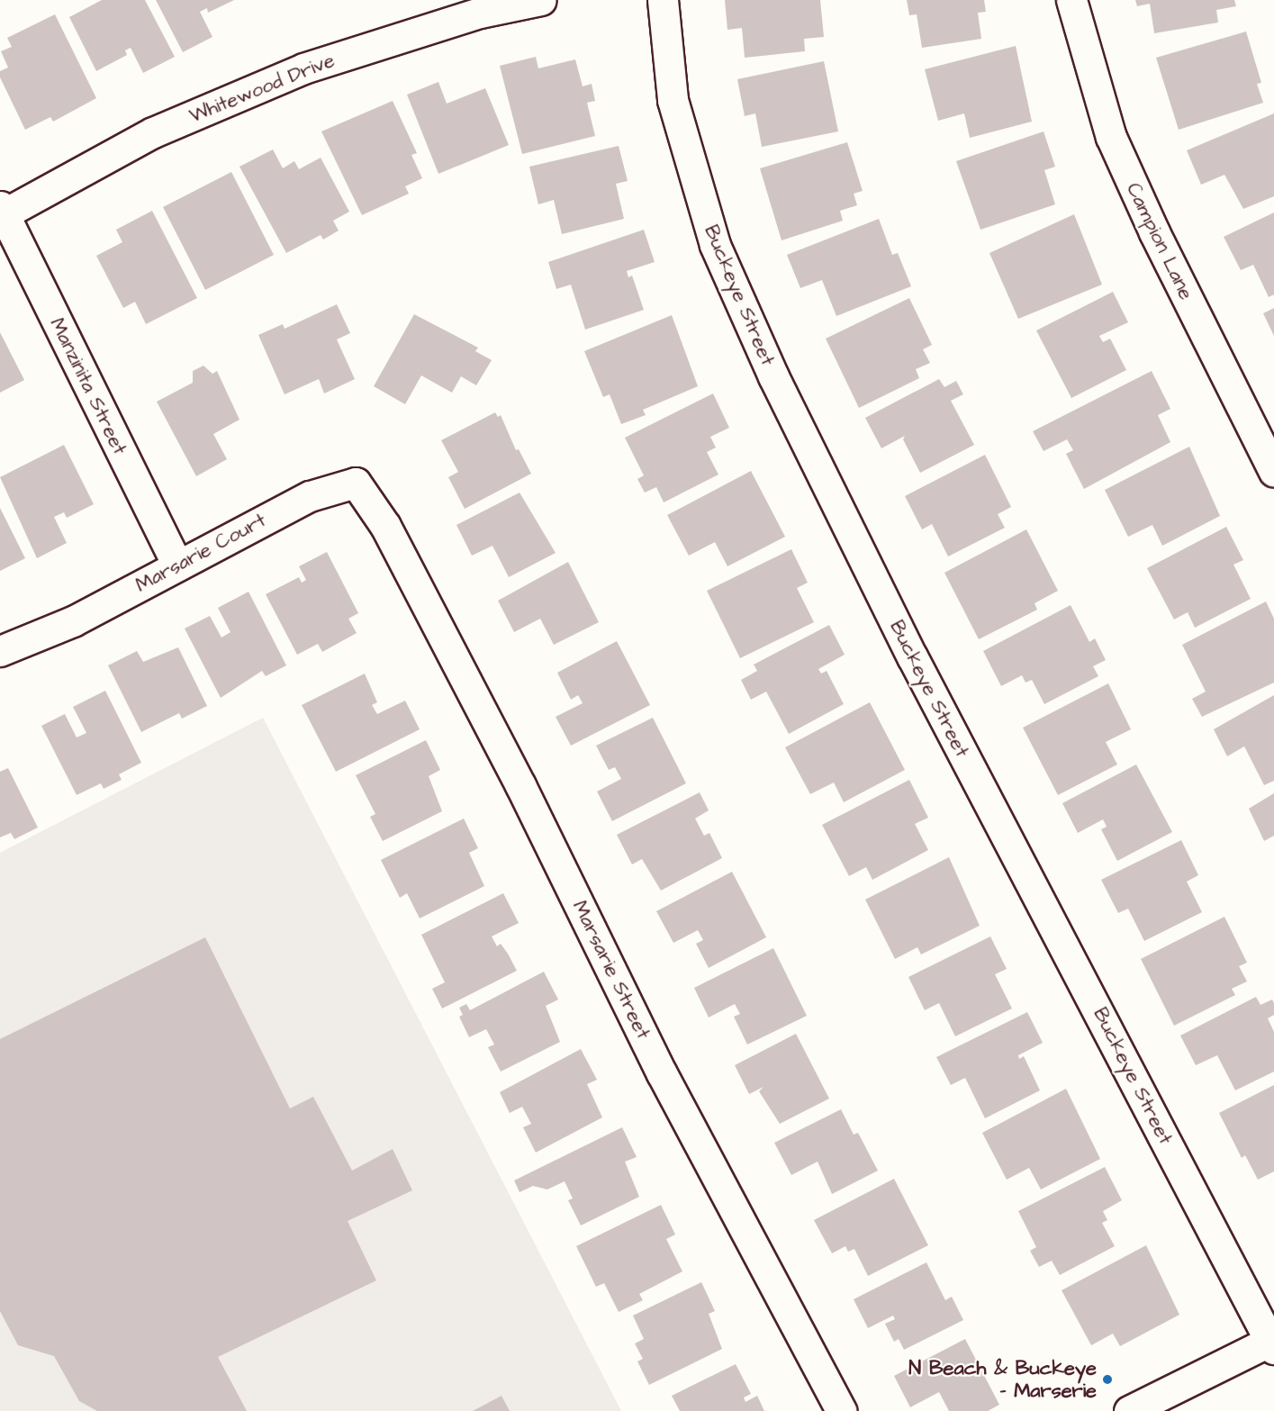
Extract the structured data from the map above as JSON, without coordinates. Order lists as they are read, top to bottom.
{
  "streets": {
    "street": [
      "Whitewood Drive",
      "Campion Lane",
      "Buckeye Street",
      "Manzinita Street",
      "Marsarie Court",
      "Marsarie Street"
    ]
  },
  "crossings": [
    ["Whitewood Drive", "Manzinita Street"],
    ["Manzinita Street", "Marsarie Court"],
    ["Marsarie Court", "Marsarie Street"]
  ],
  "places": ["N Beach & Buckeye - Marserie"]
}
